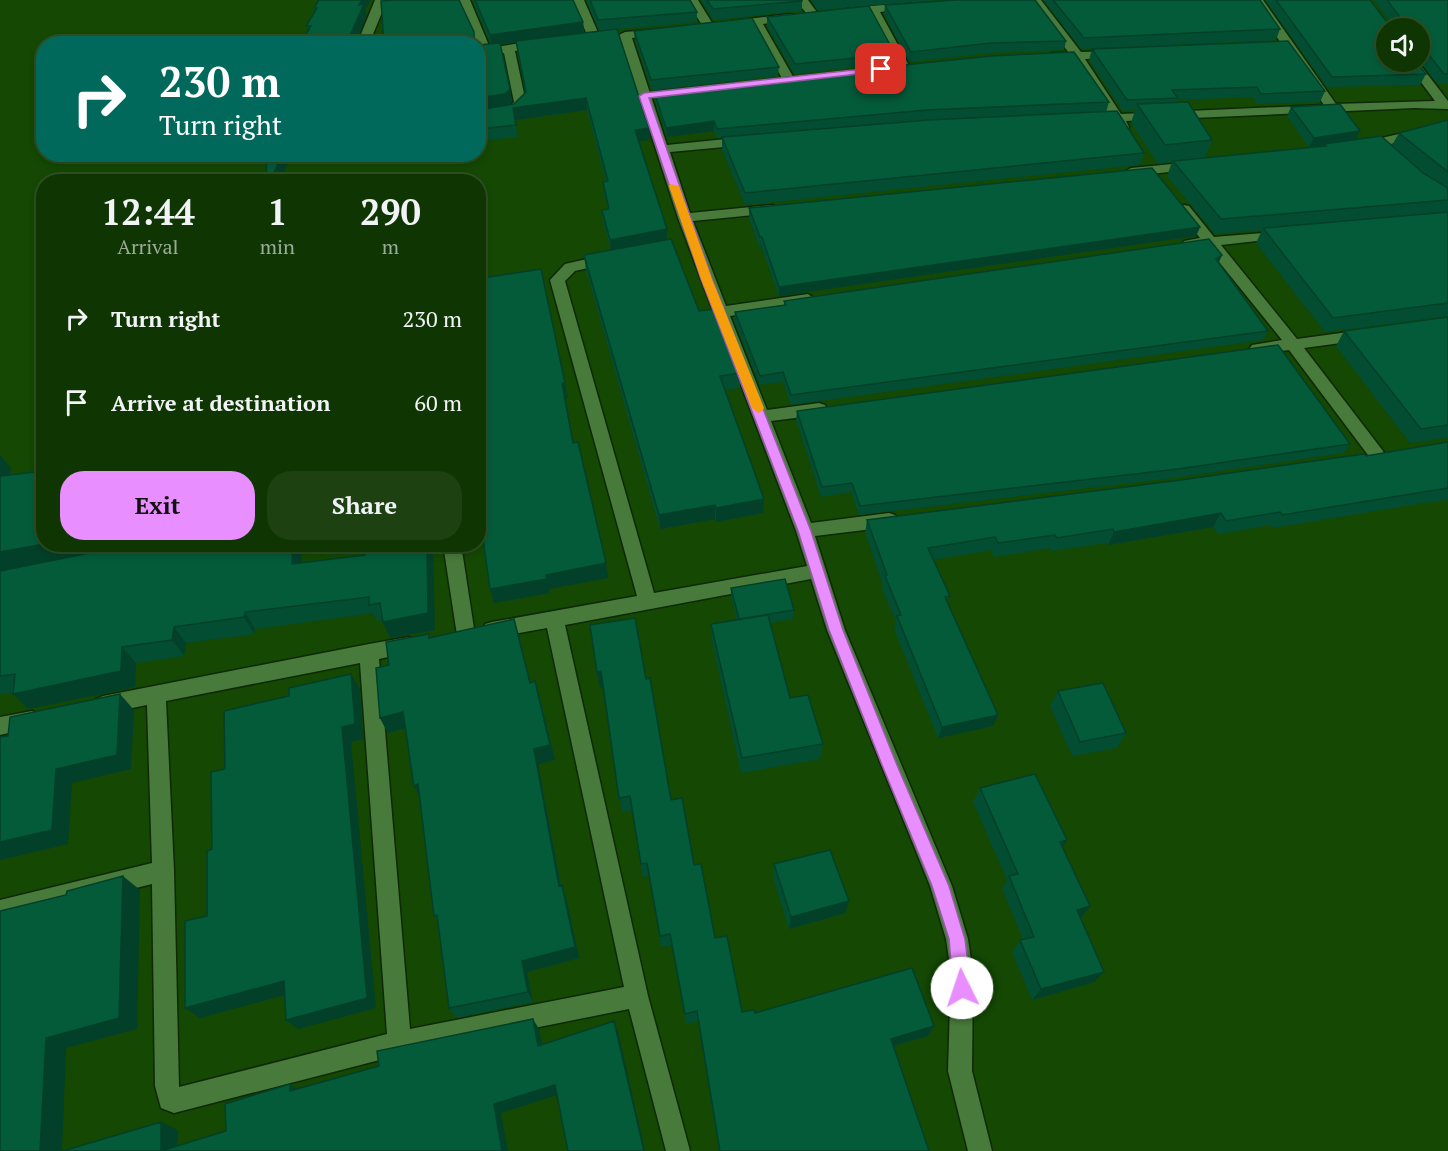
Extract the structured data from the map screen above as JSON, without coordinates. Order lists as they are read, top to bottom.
{
  "page": {
    "turn": ["230 m", "Turn right"],
    "eta": [
      "12:44",
      "Arrival",
      "1",
      "min",
      "290",
      "m"
    ],
    "list": [
      {
        "name": "Turn right",
        "value": "230 m"
      },
      {
        "name": "Arrive at destination",
        "value": "60 m"
      }
    ],
    "buttons": ["Exit", "Share"]
  }
}
